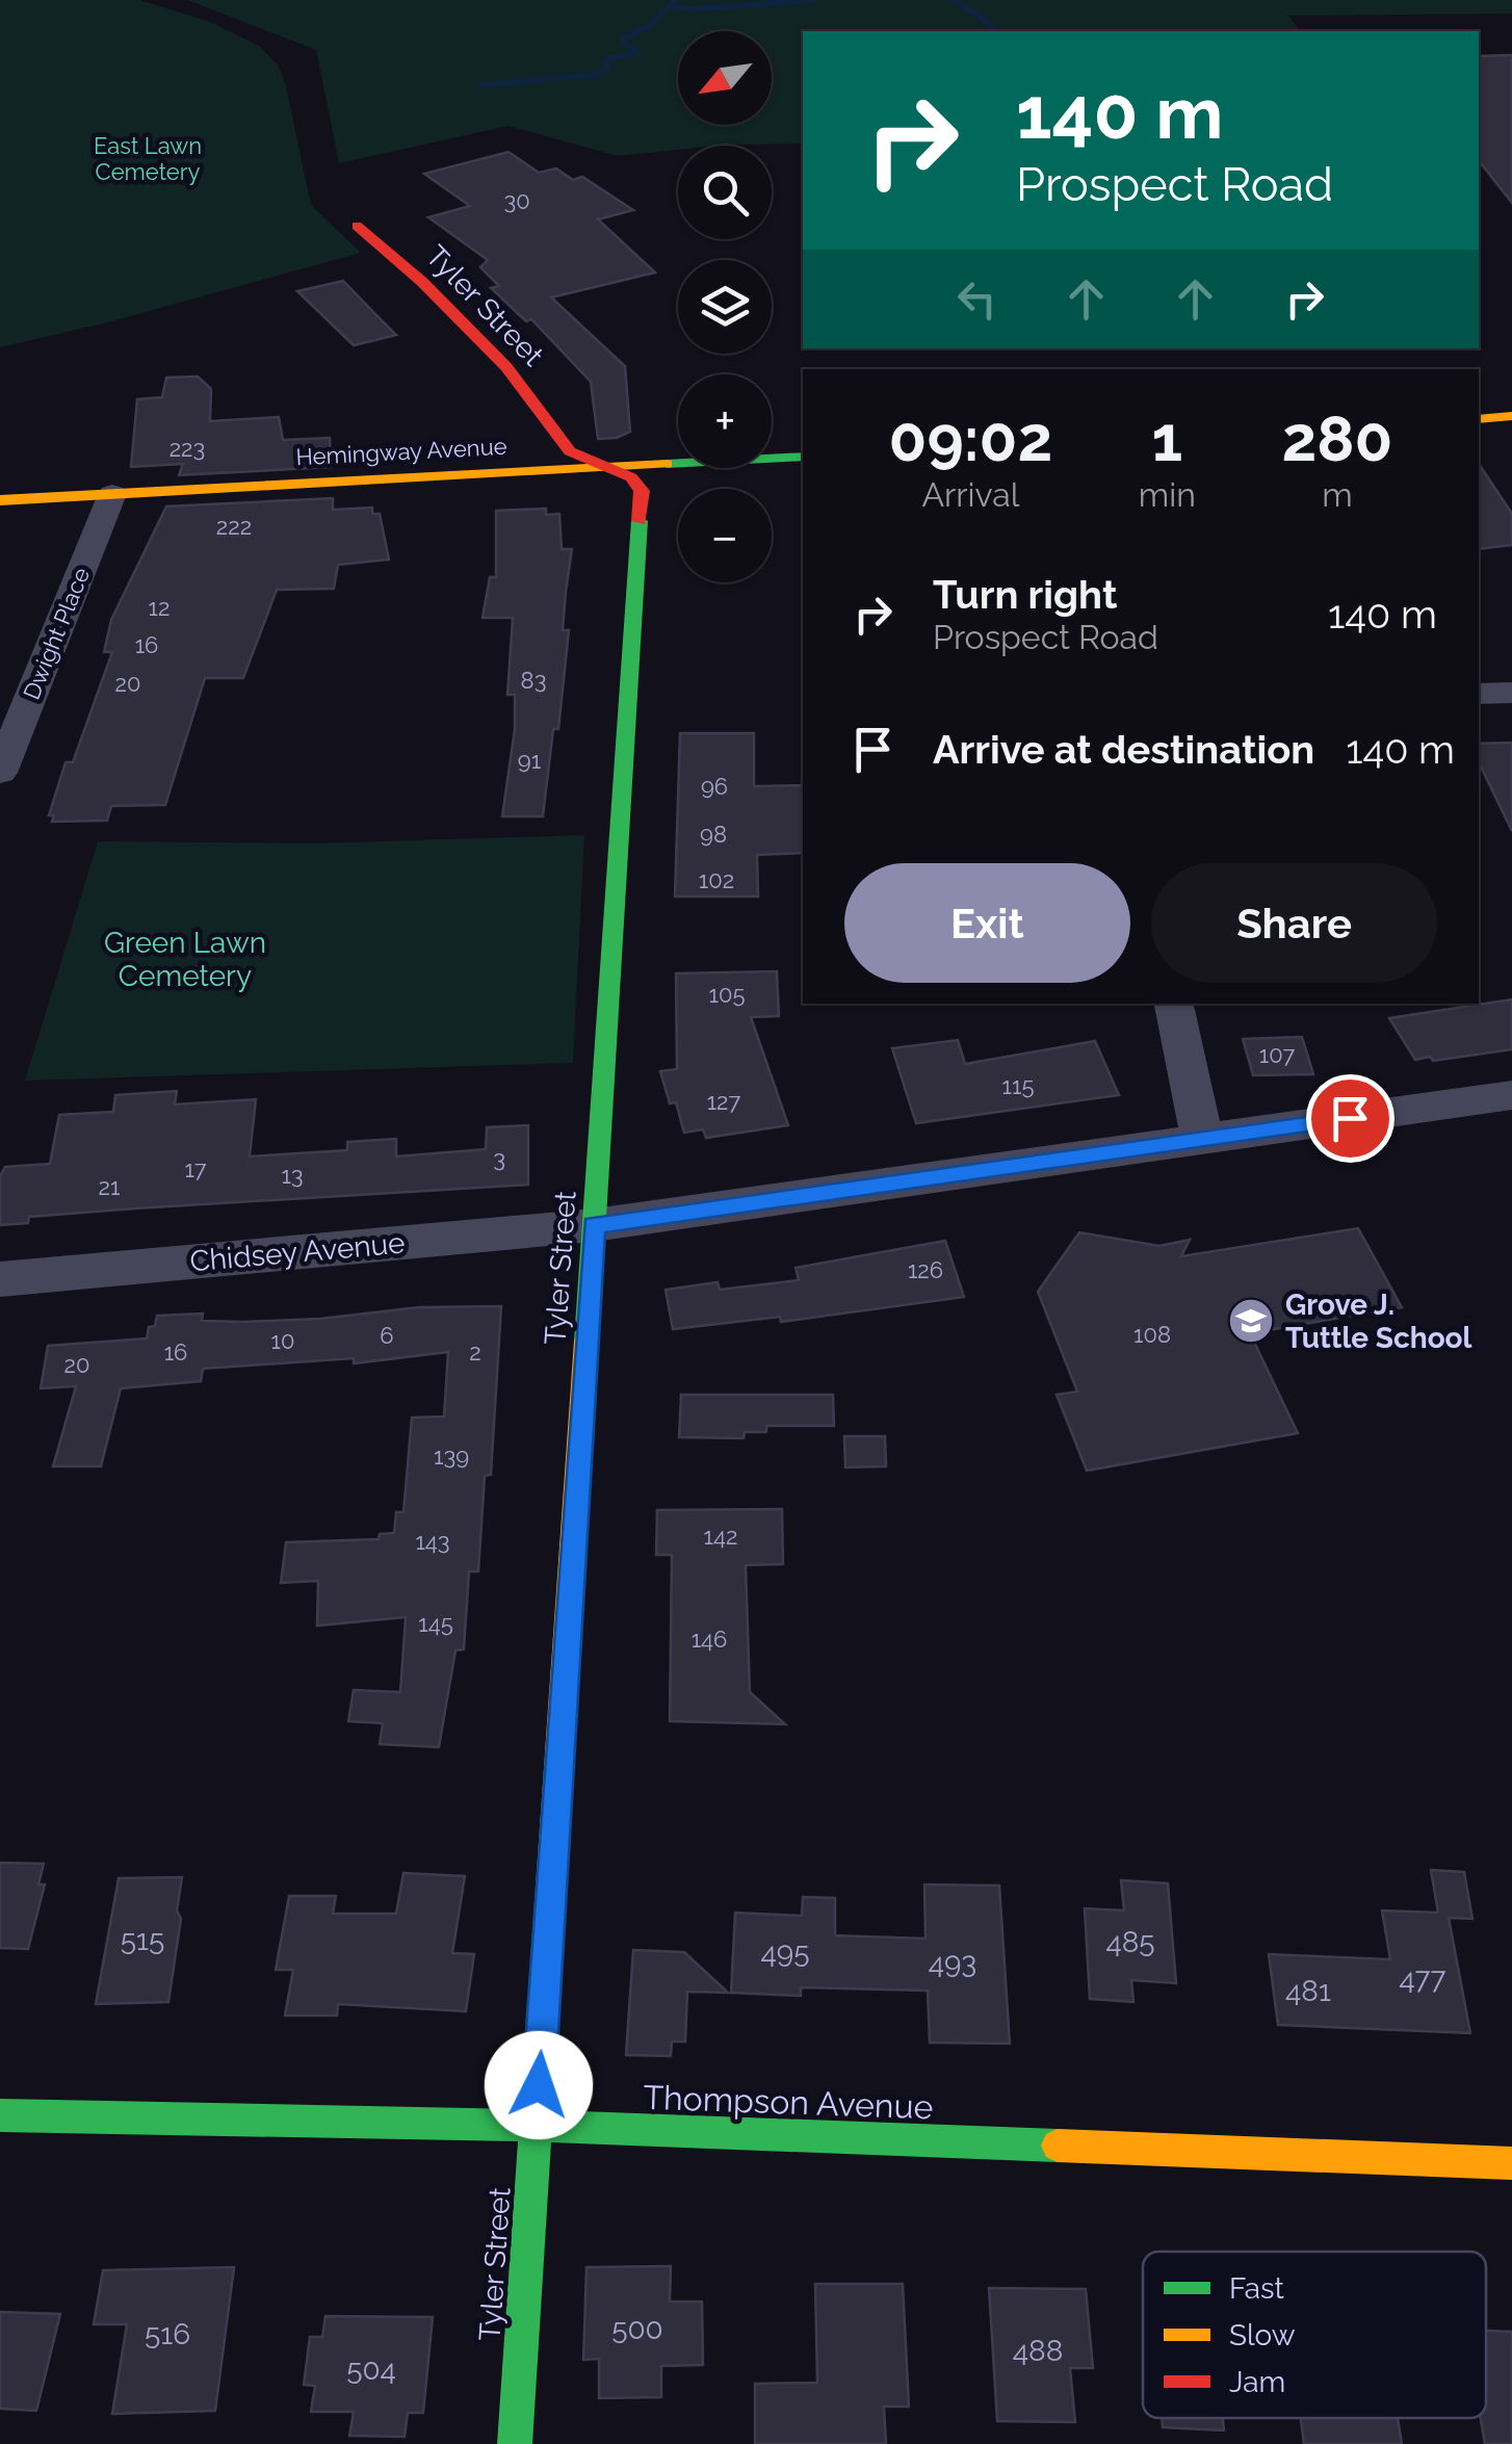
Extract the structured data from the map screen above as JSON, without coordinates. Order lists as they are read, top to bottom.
{
  "streets": {
    "street": [
      "Tyler Street",
      "Hemingway Avenue",
      "Dwight Place",
      "Chidsey Avenue",
      "Thompson Avenue"
    ]
  },
  "crossings": [
    ["Tyler Street", "Hemingway Avenue"],
    ["Tyler Street", "Chidsey Avenue"],
    ["Tyler Street", "Thompson Avenue"],
    ["Hemingway Avenue", "Dwight Place"]
  ],
  "parks": ["East Lawn Cemetery", "Green Lawn Cemetery"],
  "places": {
    "school or university": ["Grove J. Tuttle School"]
  },
  "house_numbers": [
    "30",
    "223",
    "222",
    "12",
    "16",
    "83",
    "20",
    "91",
    "96",
    "98",
    "102",
    "105",
    "107",
    "115",
    "127",
    "3",
    "17",
    "13",
    "21",
    "126",
    "108",
    "6",
    "10",
    "16",
    "2",
    "20",
    "139",
    "142",
    "143",
    "145",
    "146",
    "515",
    "485",
    "495",
    "493",
    "477",
    "481",
    "500",
    "516",
    "488",
    "504"
  ],
  "legend": ["Fast", "Slow", "Jam"],
  "north": "bottom left",
  "page": {
    "map_buttons": ["+", "−"],
    "turn": ["140 m", "Prospect Road"],
    "eta": [
      "09:02",
      "Arrival",
      "1",
      "min",
      "280",
      "m"
    ],
    "list": [
      {
        "name": "Turn right",
        "note": "Prospect Road",
        "value": "140 m"
      },
      {
        "name": "Arrive at destination",
        "value": "140 m"
      }
    ],
    "buttons": ["Exit", "Share"]
  }
}
